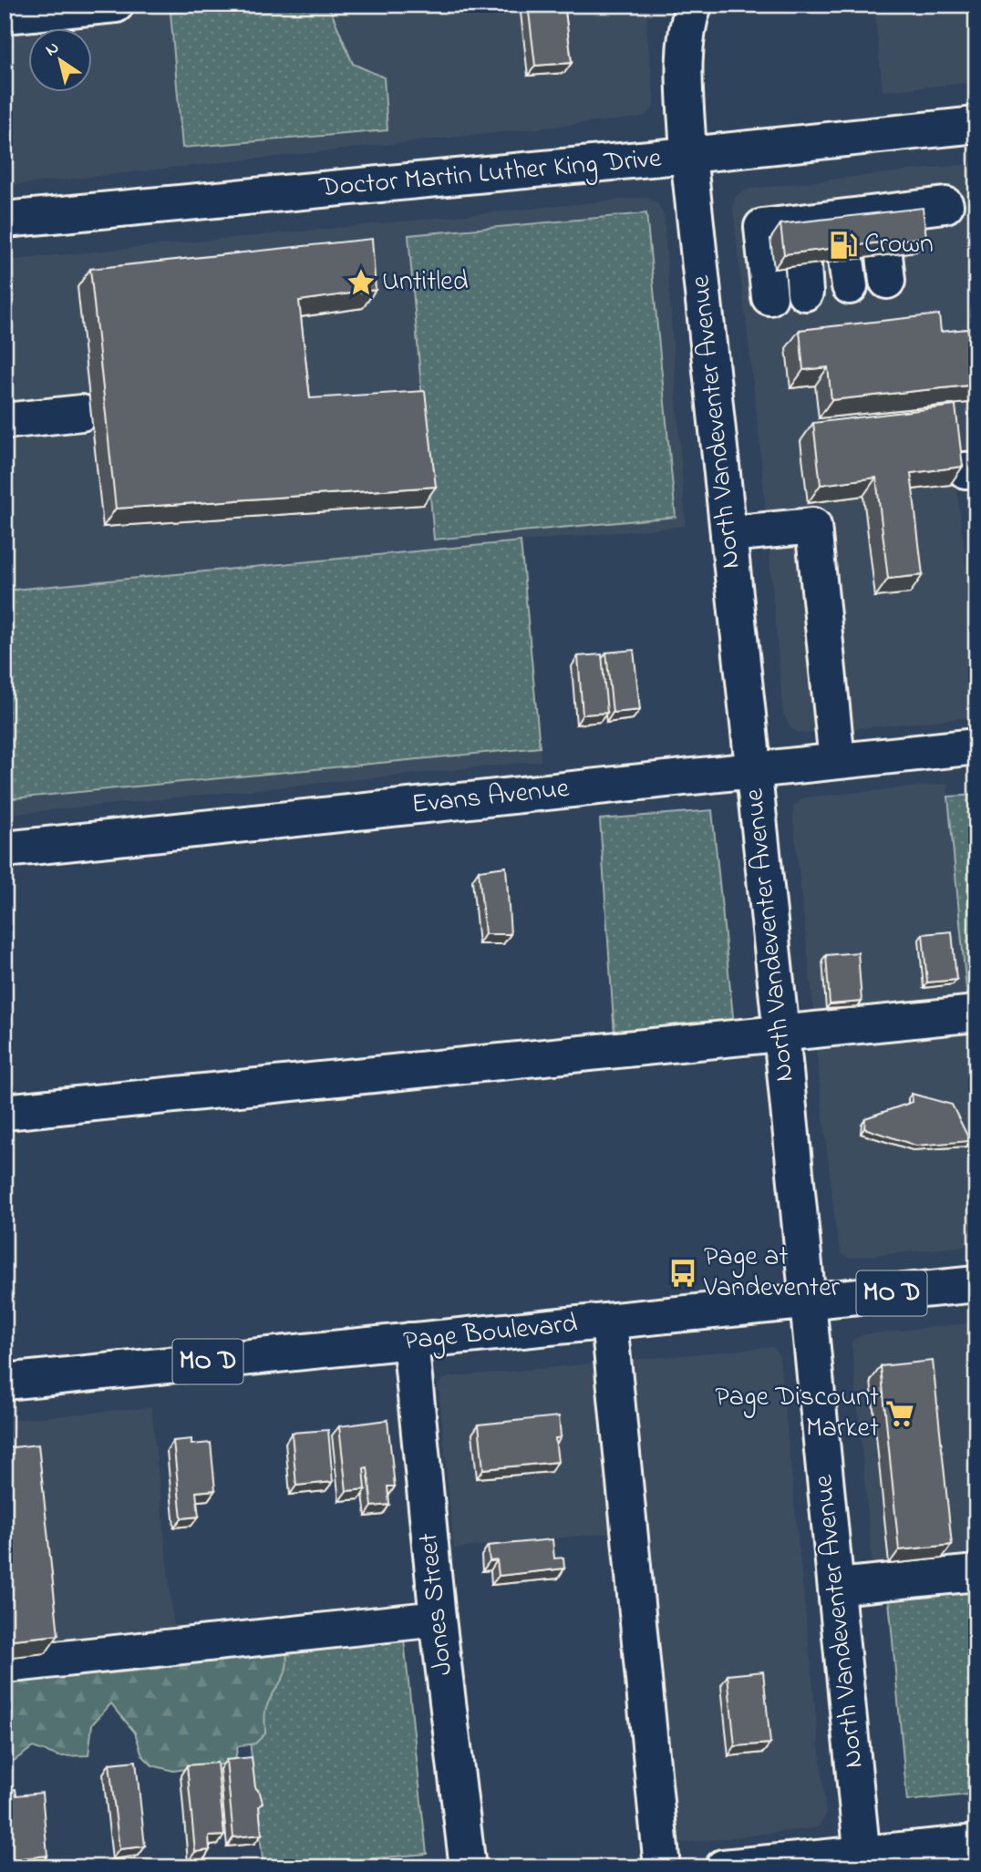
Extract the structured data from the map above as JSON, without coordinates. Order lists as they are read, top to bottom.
{
  "streets": {
    "main road": [
      "Doctor Martin Luther King Drive",
      "North Vandeventer Avenue",
      "Evans Avenue",
      "MO D",
      "Page Boulevard",
      "Jones Street"
    ]
  },
  "crossings": [
    ["Doctor Martin Luther King Drive", "North Vandeventer Avenue"],
    ["North Vandeventer Avenue", "Evans Avenue"],
    ["North Vandeventer Avenue", "Page Boulevard"],
    ["Page Boulevard", "Jones Street"]
  ],
  "places": {
    "fuel station": ["Crown"],
    "place": ["Untitled"],
    "bus stop": ["Page at Vandeventer"],
    "supermarket": ["Page Discount Market"]
  },
  "north": "top left"
}
